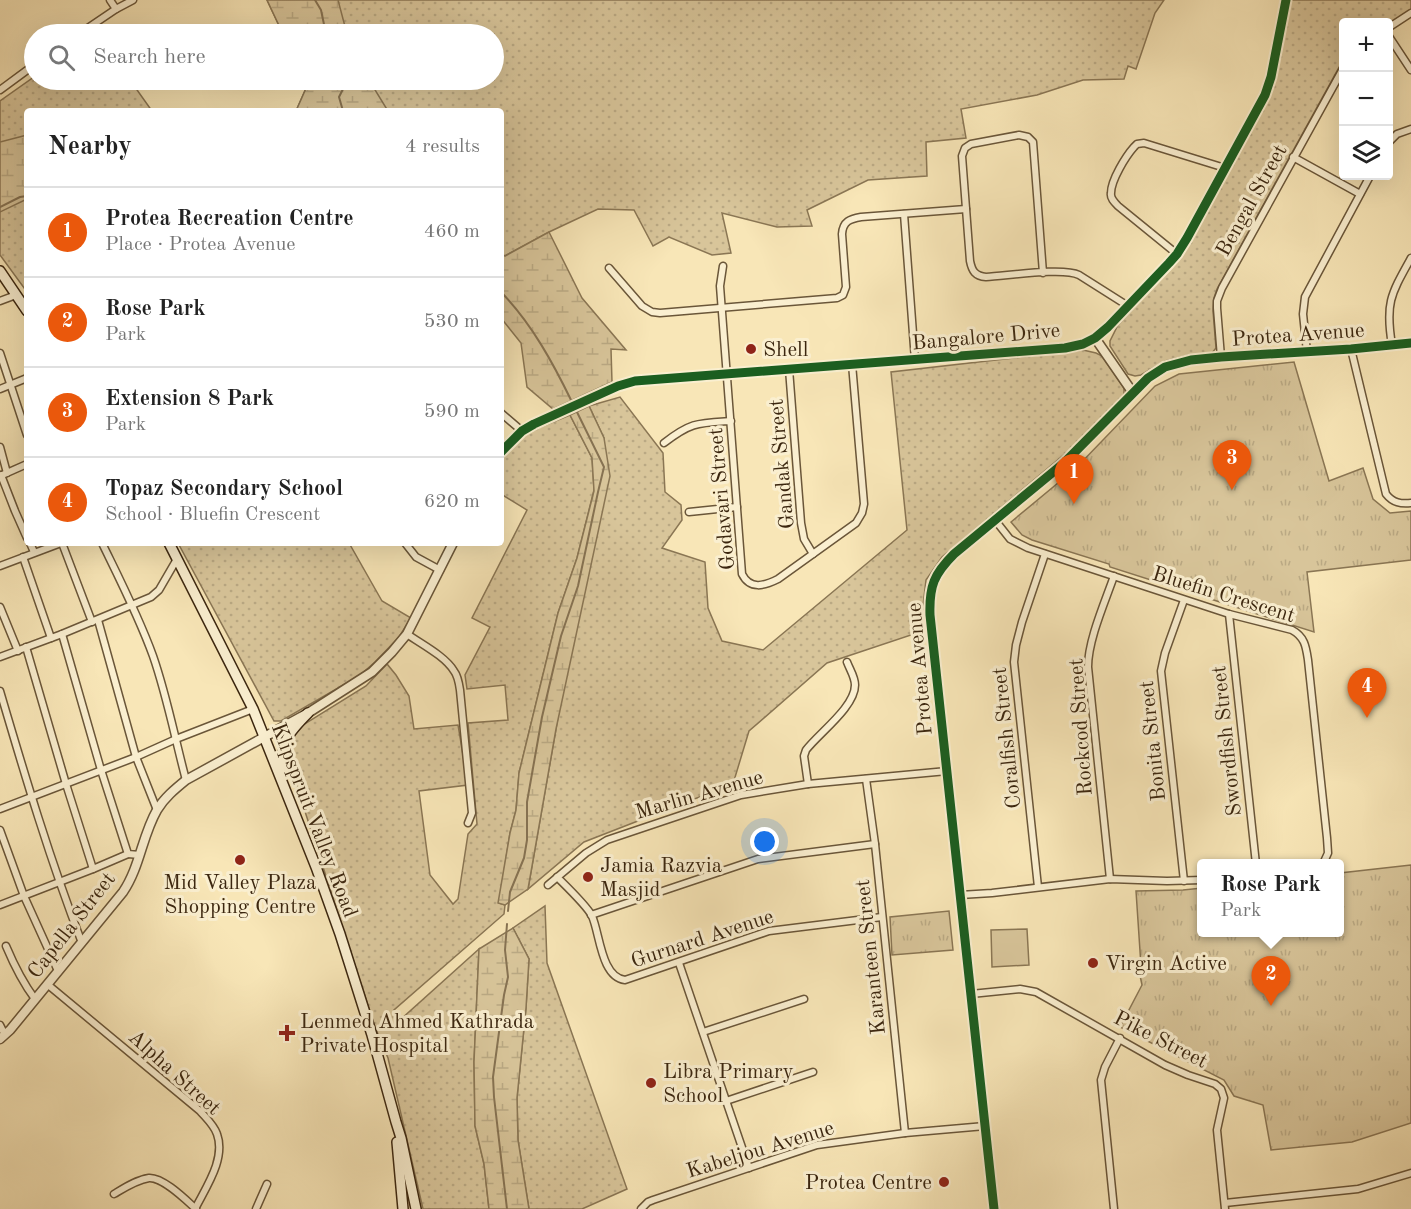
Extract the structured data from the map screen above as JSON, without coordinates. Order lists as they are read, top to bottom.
{
  "streets": {
    "main road": ["Klipspruit Valley Road"],
    "street": [
      "Bengal Street",
      "Protea Avenue",
      "Bangalore Drive",
      "Gandak Street",
      "Godavari Street",
      "Bluefin Crescent",
      "Rockcod Street",
      "Coralfish Street",
      "Bonita Street",
      "Swordfish Street",
      "Marlin Avenue",
      "Capella Street",
      "Gurnard Avenue",
      "Karanteen Street",
      "Pike Street",
      "Alpha Street",
      "Kabeljou Avenue"
    ]
  },
  "crossings": [
    ["Bengal Street", "Protea Avenue"],
    ["Protea Avenue", "Bluefin Crescent"],
    ["Protea Avenue", "Marlin Avenue"],
    ["Protea Avenue", "Pike Street"],
    ["Protea Avenue", "Kabeljou Avenue"],
    ["Bangalore Drive", "Gandak Street"],
    ["Bangalore Drive", "Godavari Street"],
    ["Gandak Street", "Godavari Street"],
    ["Bluefin Crescent", "Rockcod Street"],
    ["Bluefin Crescent", "Coralfish Street"],
    ["Bluefin Crescent", "Bonita Street"],
    ["Bluefin Crescent", "Swordfish Street"],
    ["Marlin Avenue", "Gurnard Avenue"],
    ["Marlin Avenue", "Karanteen Street"],
    ["Klipspruit Valley Road", "Capella Street"],
    ["Capella Street", "Alpha Street"],
    ["Gurnard Avenue", "Karanteen Street"],
    ["Karanteen Street", "Kabeljou Avenue"]
  ],
  "places": {
    "other": [
      "Shell",
      "Mid Valley Plaza Shopping Centre",
      "Jamia Razvia Masjid",
      "Virgin Active",
      "Libra Primary School",
      "Protea Centre"
    ],
    "health": ["Lenmed Ahmed Kathrada Private Hospital"]
  },
  "page": {
    "map_buttons": ["+", "−"],
    "search": "Search here",
    "heading": ["Nearby", "4 results"],
    "list": [
      {
        "mark": "1",
        "name": "Protea Recreation Centre",
        "note": "Place · Protea Avenue",
        "value": "460 m"
      },
      {
        "mark": "2",
        "name": "Rose Park",
        "note": "Park",
        "value": "530 m"
      },
      {
        "mark": "3",
        "name": "Extension 8 Park",
        "note": "Park",
        "value": "590 m"
      },
      {
        "mark": "4",
        "name": "Topaz Secondary School",
        "note": "School · Bluefin Crescent",
        "value": "620 m"
      }
    ],
    "pins": [
      "3",
      "1",
      "4",
      "2"
    ],
    "popup": ["Rose Park", "Park"]
  }
}
